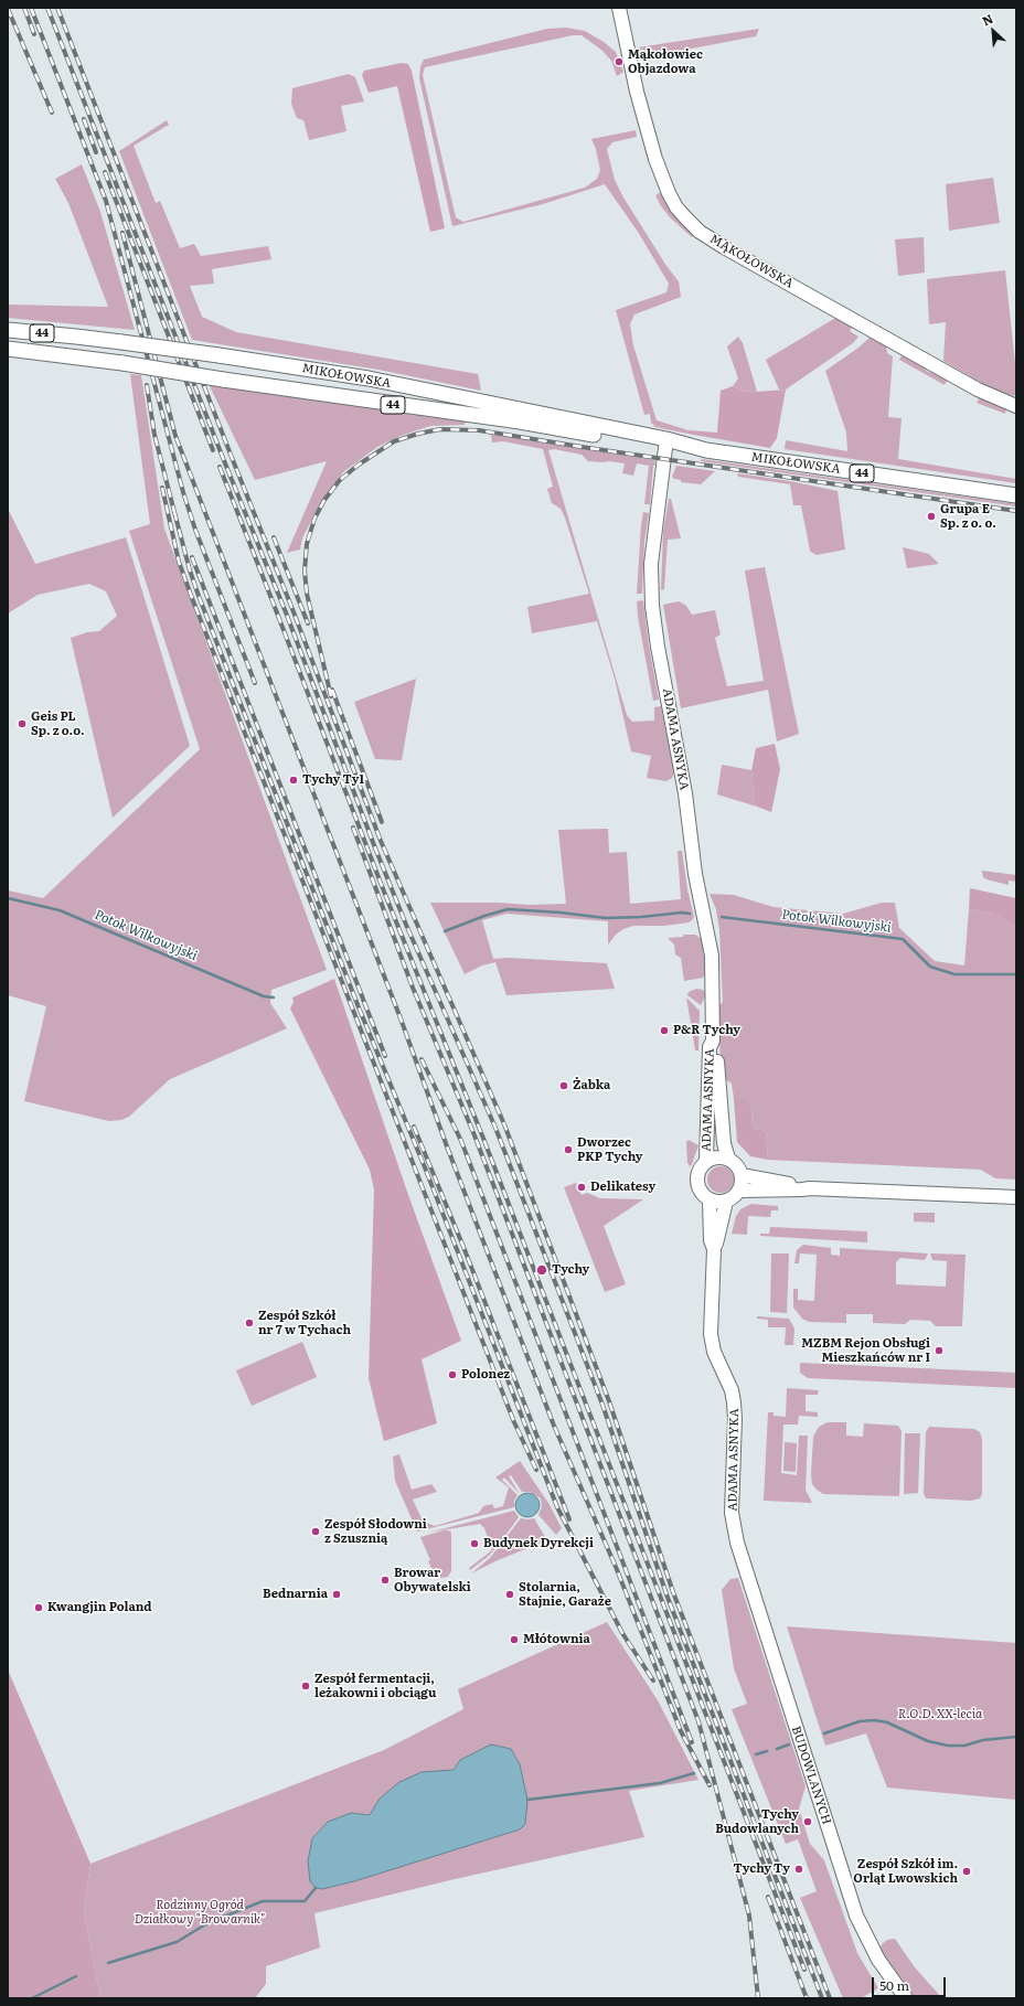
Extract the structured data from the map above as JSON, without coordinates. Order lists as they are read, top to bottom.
{
  "streets": {
    "main road": ["44", "MIKOŁOWSKA"],
    "street": ["MĄKOŁOWSKA", "ADAMA ASNYKA", "BUDOWLANYCH"]
  },
  "crossings": [
    ["MIKOŁOWSKA", "ADAMA ASNYKA"],
    ["ADAMA ASNYKA", "BUDOWLANYCH"]
  ],
  "water": ["Potok Wilkowyjski"],
  "parks": ["R.O.D. XX-lecia", "Rodzinny Ogród Działkowy \"Browarnik\""],
  "places": [
    "Mąkołowiec Objazdowa",
    "Grupa E Sp. z o. o.",
    "Geis PL Sp. z o.o.",
    "Tychy Ty1",
    "P&R Tychy",
    "Żabka",
    "Dworzec PKP Tychy",
    "Delikatesy",
    "Tychy",
    "Zespół Szkół nr 7 w Tychach",
    "MZBM Rejon Obsługi Mieszkańców nr I",
    "Polonez",
    "Zespół Słodowni z Szusznią",
    "Budynek Dyrekcji",
    "Browar Obywatelski",
    "Bednarnia",
    "Stolarnia, Stajnie, Garaże",
    "Kwangjin Poland",
    "Młótownia",
    "Zespół fermentacji, leżakowni i obciągu",
    "Tychy Budowlanych",
    "Tychy Ty",
    "Zespół Szkół im. Orląt Lwowskich"
  ],
  "scale_bar": "50 m",
  "north": "top left"
}
